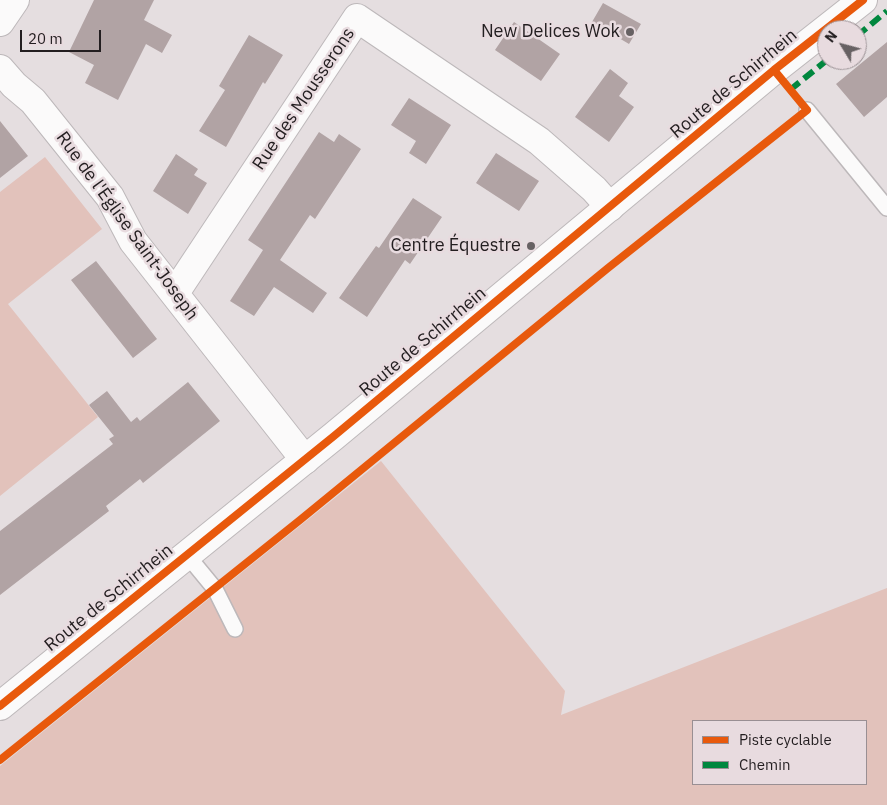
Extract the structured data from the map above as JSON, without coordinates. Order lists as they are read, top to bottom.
{
  "streets": {
    "street": ["Route de Schirrhein", "Rue des Mousserons", "Rue de l'Église Saint-Joseph"]
  },
  "crossings": [
    ["Route de Schirrhein", "Rue des Mousserons"],
    ["Route de Schirrhein", "Rue de l'Église Saint-Joseph"],
    ["Rue des Mousserons", "Rue de l'Église Saint-Joseph"]
  ],
  "places": ["New Delices Wok", "Centre Équestre"],
  "legend": ["Piste cyclable", "Chemin"],
  "scale_bar": "20 m",
  "north": "top left"
}
